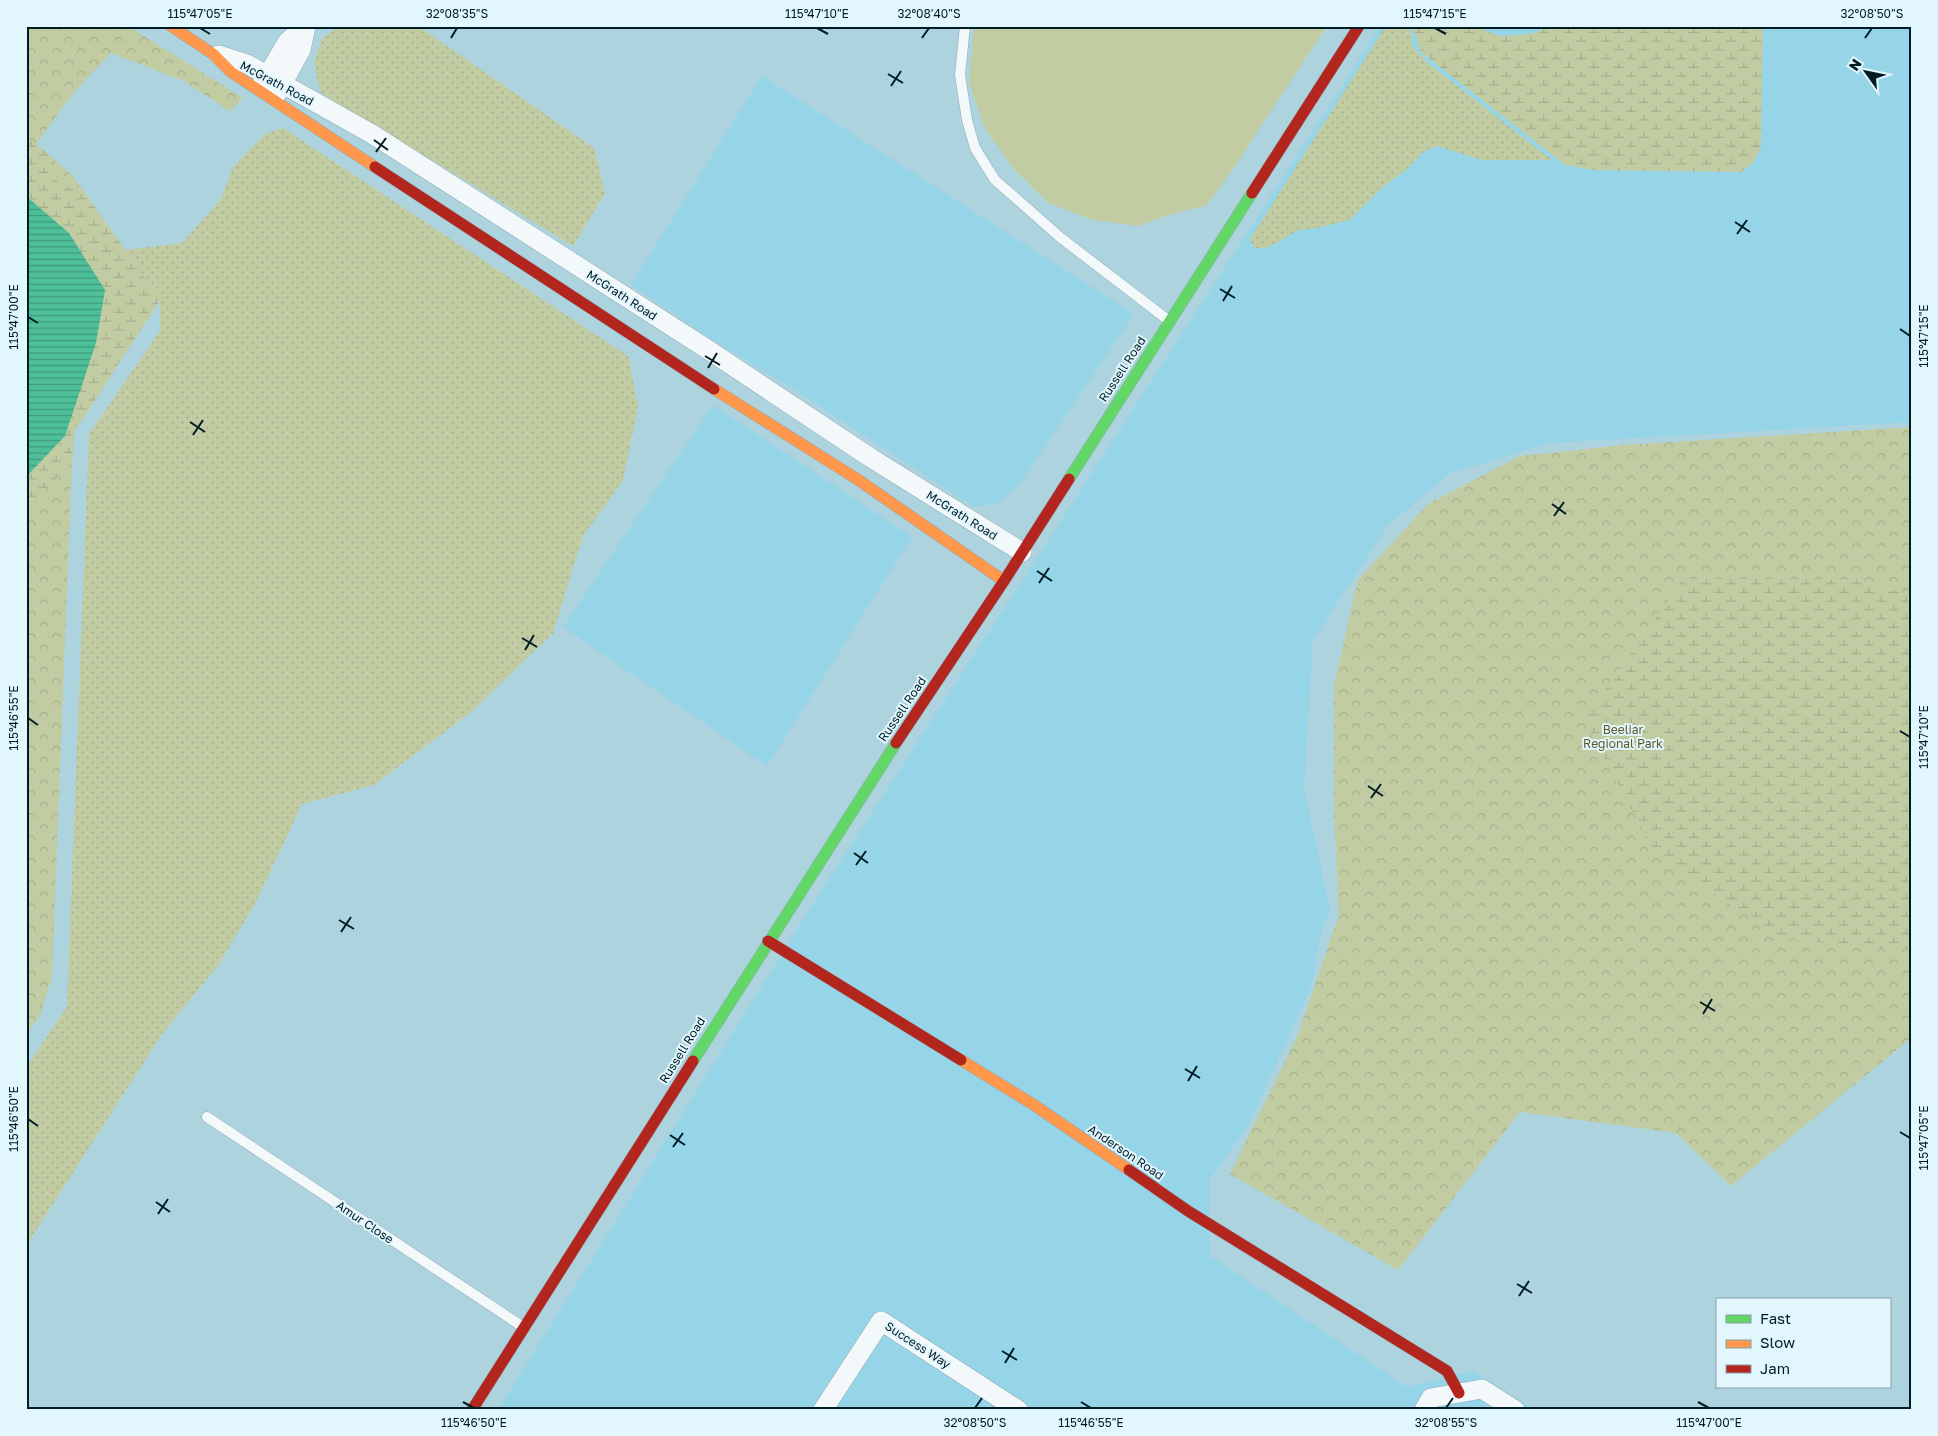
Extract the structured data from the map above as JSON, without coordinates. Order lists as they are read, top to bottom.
{
  "streets": {
    "street": [
      "McGrath Road",
      "Russell Road",
      "Anderson Road",
      "Success Way"
    ],
    "lane": ["Amur Close"]
  },
  "crossings": [
    ["McGrath Road", "Russell Road"],
    ["Russell Road", "Anderson Road"],
    ["Russell Road", "Amur Close"]
  ],
  "parks": ["Beeliar Regional Park"],
  "legend": ["Fast", "Slow", "Jam"],
  "north": "top left",
  "coordinates": [
    "115°47'05\"E",
    "32°08'35\"S",
    "115°47'10\"E",
    "32°08'40\"S",
    "115°47'15\"E",
    "32°08'50\"S",
    "115°47'00\"E",
    "115°46'55\"E",
    "115°46'50\"E",
    "32°08'55\"S"
  ]
}
